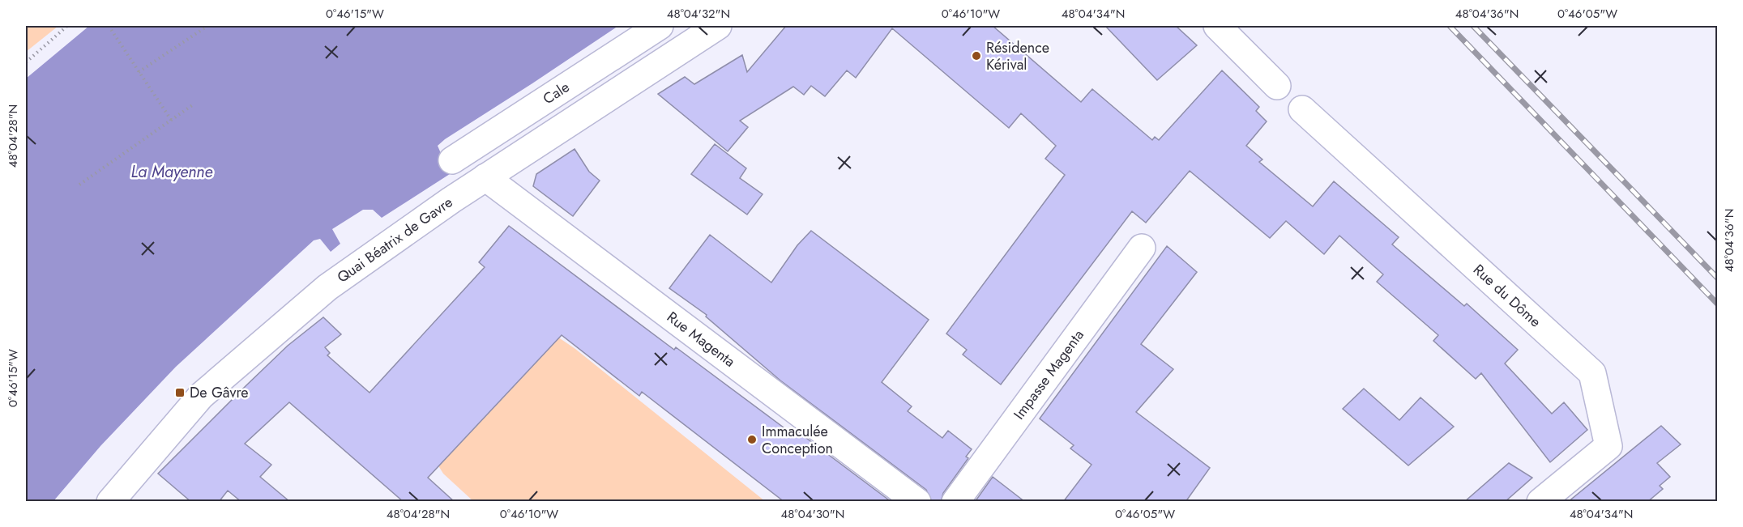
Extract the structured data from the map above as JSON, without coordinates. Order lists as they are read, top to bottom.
{
  "streets": {
    "street": [
      "Cale",
      "Quai Béatrix de Gavre",
      "Rue du Dôme",
      "Rue Magenta",
      "Impasse Magenta"
    ]
  },
  "crossings": [
    ["Quai Béatrix de Gavre", "Rue Magenta"]
  ],
  "water": ["La Mayenne"],
  "places": {
    "other": ["Résidence Kérival", "Immaculée Conception"],
    "transit": ["De Gâvre"]
  },
  "coordinates": [
    "0°46'15\"W",
    "48°04'32\"N",
    "0°46'10\"W",
    "48°04'34\"N",
    "48°04'36\"N",
    "0°46'05\"W",
    "48°04'28\"N",
    "48°04'30\"N"
  ]
}
